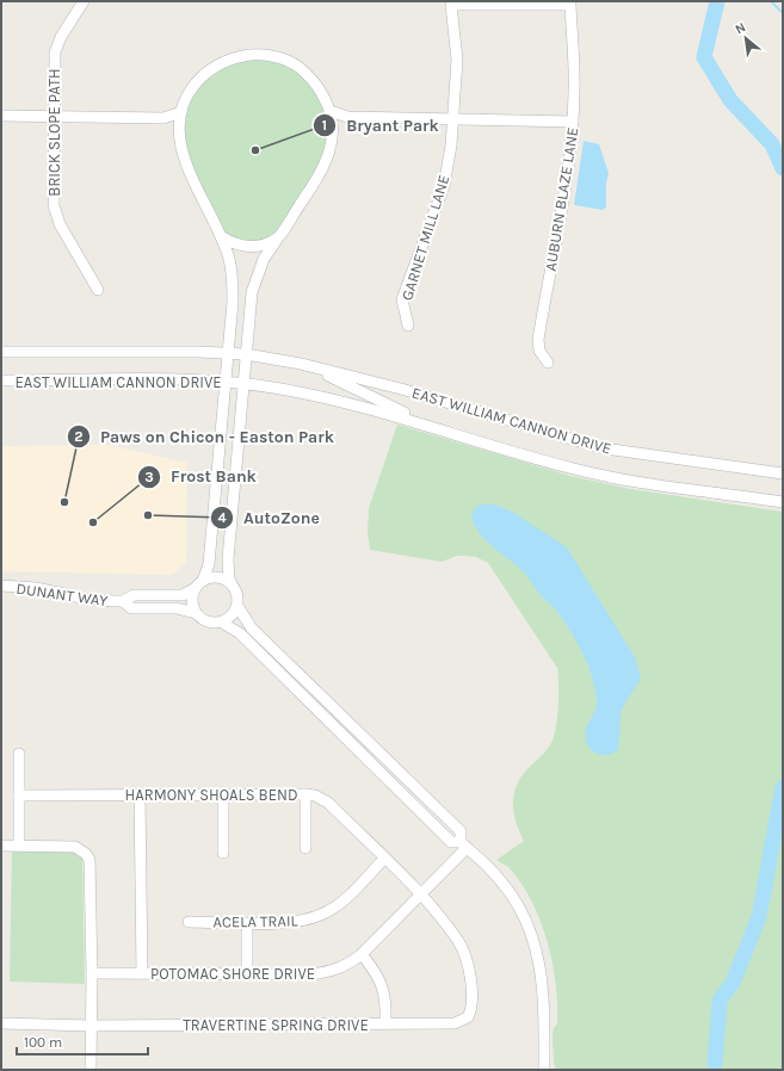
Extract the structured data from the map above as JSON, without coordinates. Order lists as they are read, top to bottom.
{
  "streets": {
    "street": [
      "BRICK SLOPE PATH",
      "AUBURN BLAZE LANE",
      "GARNET MILL LANE",
      "EAST WILLIAM CANNON DRIVE",
      "DUNANT WAY",
      "HARMONY SHOALS BEND",
      "ACELA TRAIL",
      "POTOMAC SHORE DRIVE",
      "TRAVERTINE SPRING DRIVE"
    ]
  },
  "crossings": [
    ["AUBURN BLAZE LANE", "GARNET MILL LANE"],
    ["HARMONY SHOALS BEND", "ACELA TRAIL"],
    ["HARMONY SHOALS BEND", "POTOMAC SHORE DRIVE"],
    ["HARMONY SHOALS BEND", "TRAVERTINE SPRING DRIVE"]
  ],
  "places": [
    "Bryant Park",
    "Paws on Chicon - Easton Park",
    "AutoZone",
    "Frost Bank"
  ],
  "scale_bar": "100 m",
  "north": "top left"
}
